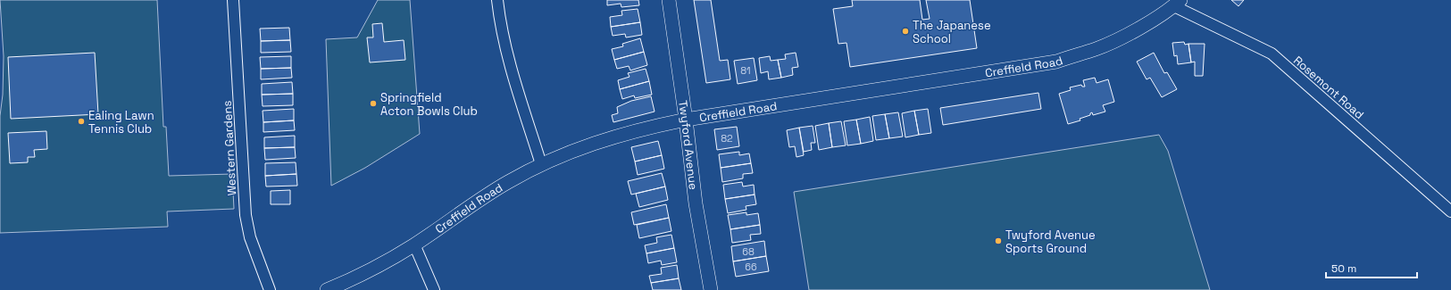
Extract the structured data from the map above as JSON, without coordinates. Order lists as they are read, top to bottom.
{
  "streets": {
    "street": [
      "Creffield Road",
      "Rosemont Road",
      "Twyford Avenue",
      "Western Gardens"
    ]
  },
  "crossings": [
    ["Creffield Road", "Rosemont Road"],
    ["Creffield Road", "Twyford Avenue"]
  ],
  "places": [
    "The Japanese School",
    "Springfield Acton Bowls Club",
    "Ealing Lawn Tennis Club",
    "Twyford Avenue Sports Ground"
  ],
  "house_numbers": [
    "81",
    "82",
    "68",
    "66"
  ],
  "scale_bar": "50 m"
}
